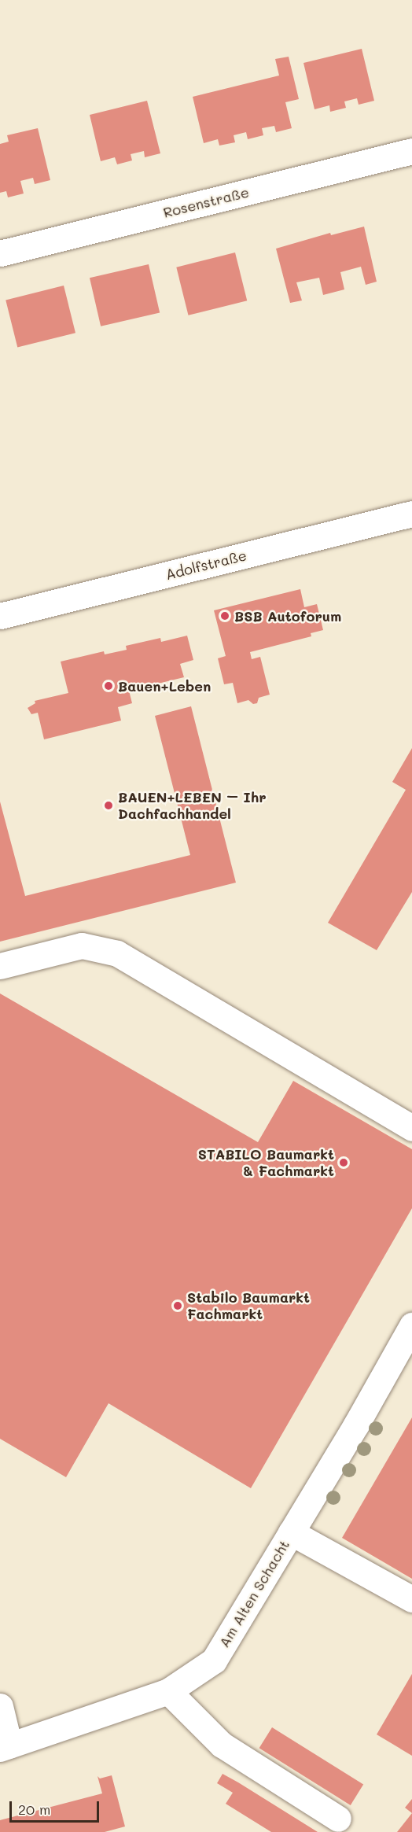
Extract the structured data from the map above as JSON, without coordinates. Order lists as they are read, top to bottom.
{
  "streets": {
    "street": ["Rosenstraße", "Adolfstraße", "Am Alten Schacht"]
  },
  "places": [
    "BSB Autoforum",
    "Bauen+Leben",
    "BAUEN+LEBEN – Ihr Dachfachhandel",
    "STABILO Baumarkt & Fachmarkt",
    "Stabilo Baumarkt Fachmarkt"
  ],
  "scale_bar": "20 m"
}
